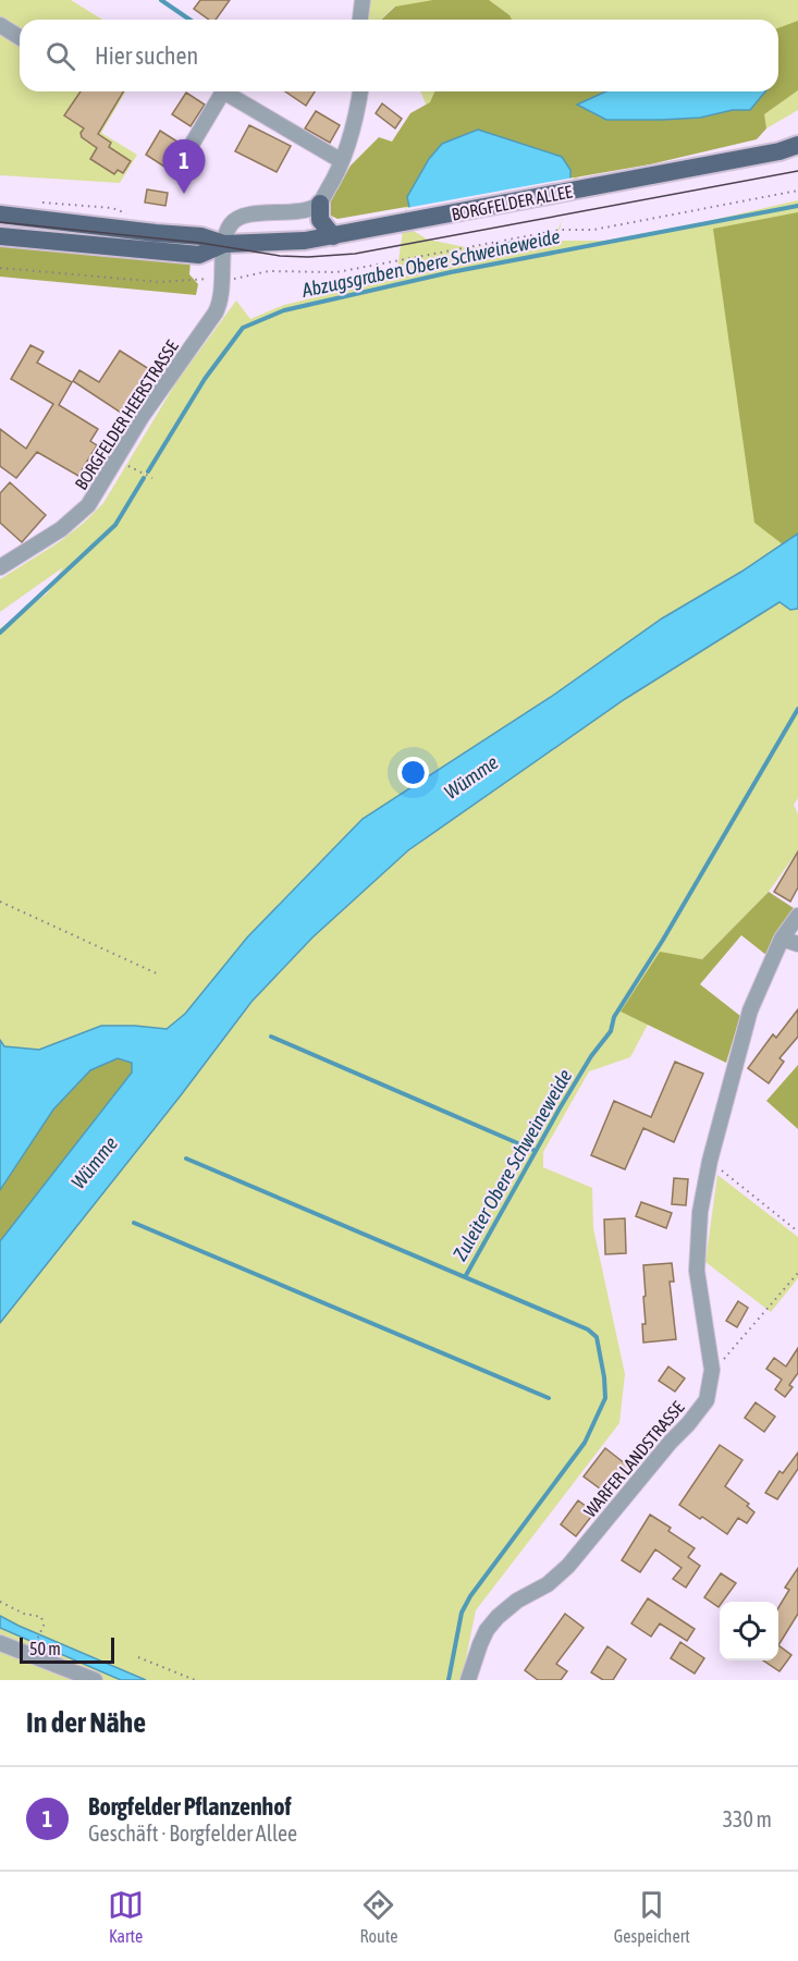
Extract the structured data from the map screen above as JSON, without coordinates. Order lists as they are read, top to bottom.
{
  "streets": {
    "main road": ["BORGFELDER ALLEE"],
    "street": ["BORGFELDER HEERSTRASSE", "WARFER LANDSTRASSE"]
  },
  "crossings": [
    ["BORGFELDER ALLEE", "BORGFELDER HEERSTRASSE"]
  ],
  "water": ["Abzugsgraben Obere Schweineweide", "Wümme", "Zuleiter Obere Schweineweide"],
  "scale_bar": "50 m",
  "page": {
    "search": "Hier suchen",
    "pins": "1",
    "scale": "50 m",
    "heading": "In der Nähe",
    "list": [
      {
        "mark": "1",
        "name": "Borgfelder Pflanzenhof",
        "note": "Geschäft · Borgfelder Allee",
        "value": "330 m"
      }
    ],
    "nav": ["Karte", "Route", "Gespeichert"]
  }
}
